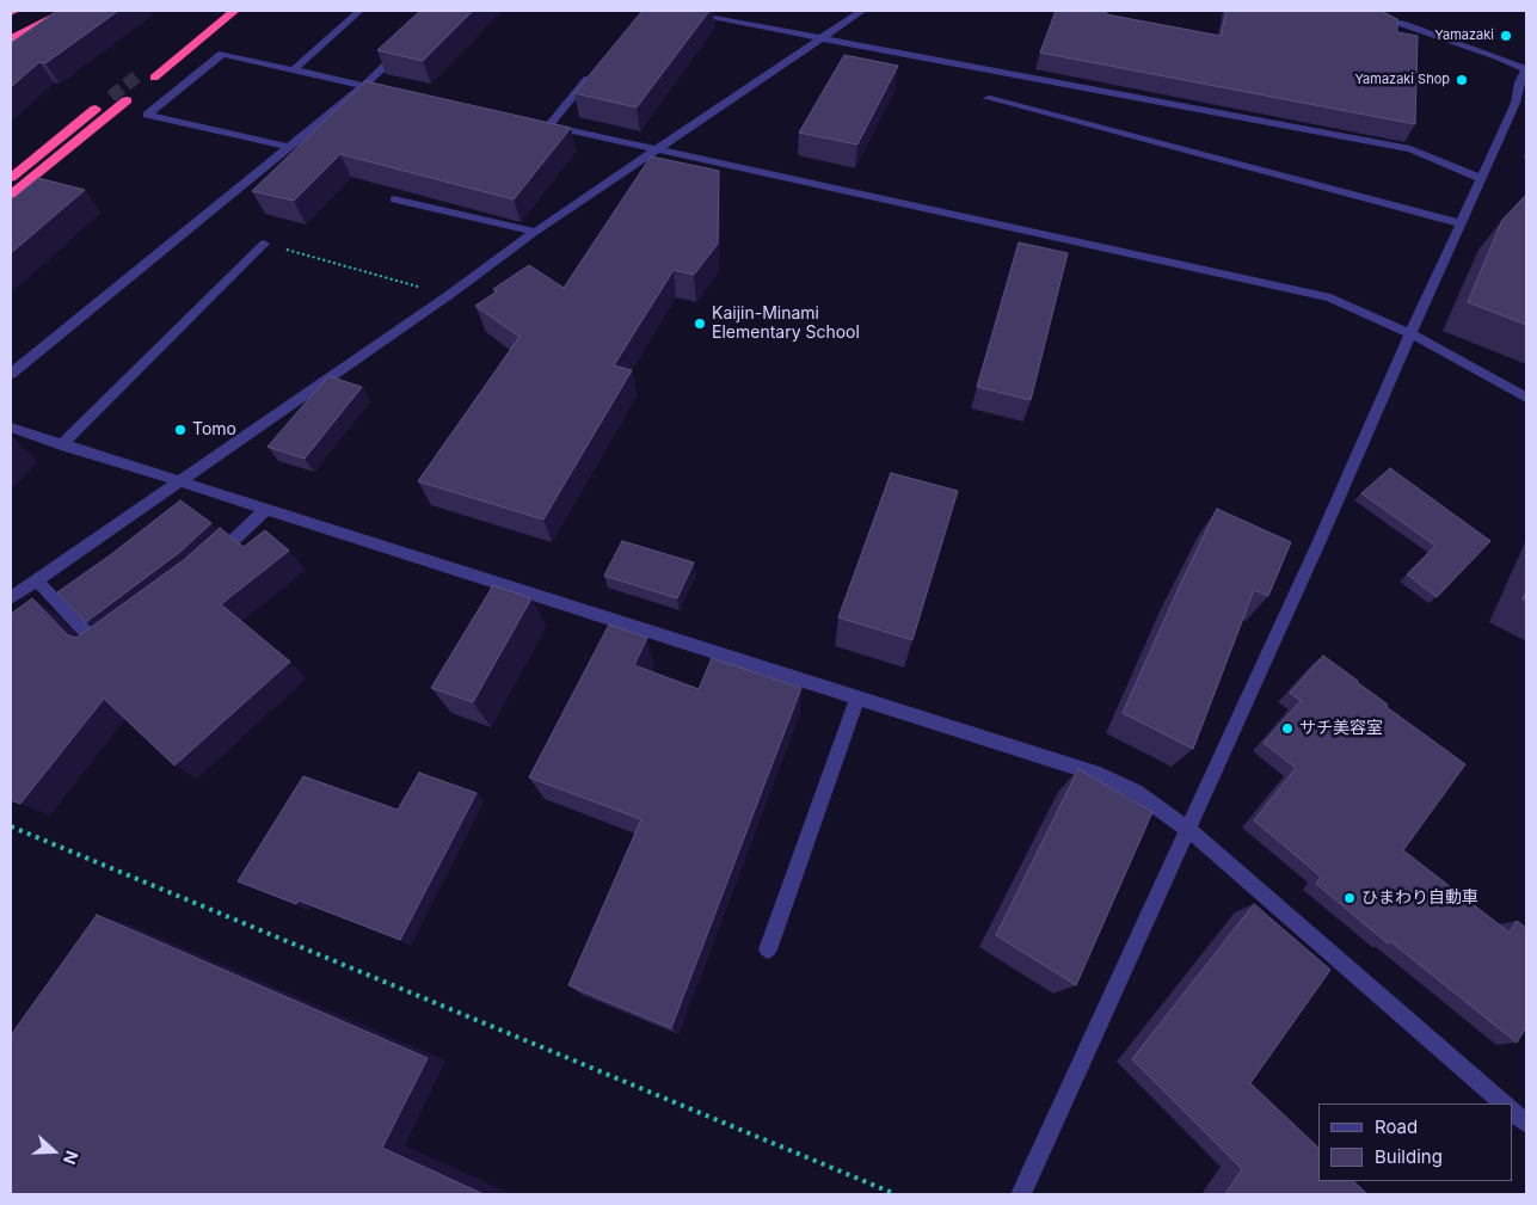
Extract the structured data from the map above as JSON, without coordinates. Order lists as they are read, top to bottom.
{
  "places": [
    "Yamazaki",
    "Yamazaki Shop",
    "Kaijin-Minami Elementary School",
    "Tomo",
    "サチ美容室",
    "ひまわり自動車"
  ],
  "legend": ["Road", "Building"],
  "north": "right"
}
